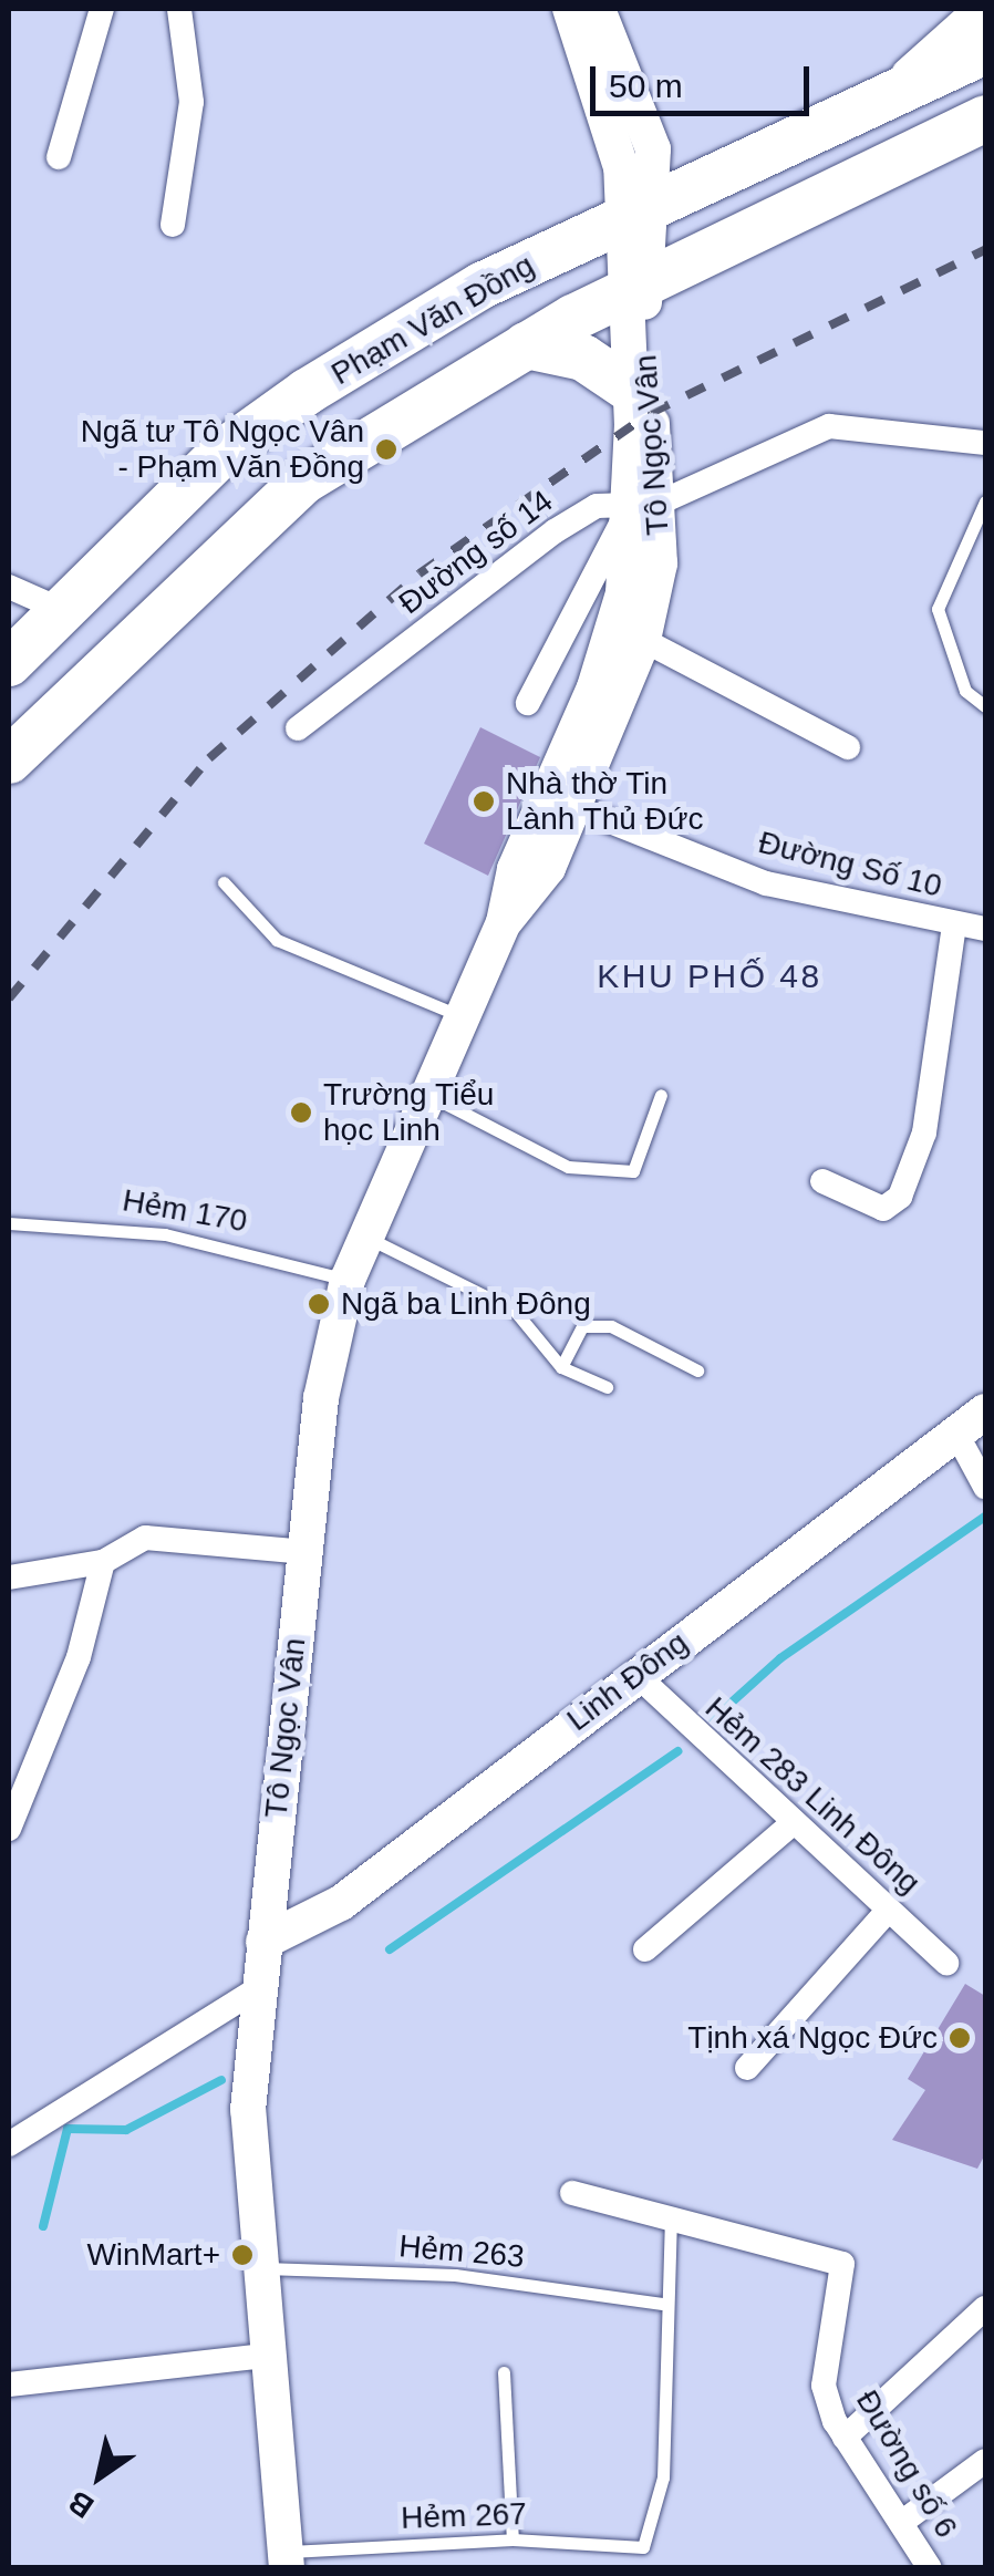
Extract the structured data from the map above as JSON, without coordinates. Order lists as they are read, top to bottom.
{
  "streets": {
    "highway": ["Phạm Văn Đồng"],
    "main road": ["Tô Ngọc Vân", "Linh Đông"],
    "street": [
      "Đường số 14",
      "Đường Số 10",
      "Hẻm 283 Linh Đông",
      "Đường số 6"
    ],
    "lane": ["Hẻm 170", "Hẻm 263", "Hẻm 267"]
  },
  "crossings": [
    ["Phạm Văn Đồng", "Tô Ngọc Vân"],
    ["Tô Ngọc Vân", "Đường số 14"],
    ["Tô Ngọc Vân", "Đường Số 10"],
    ["Tô Ngọc Vân", "Hẻm 170"],
    ["Tô Ngọc Vân", "Linh Đông"],
    ["Tô Ngọc Vân", "Hẻm 263"],
    ["Tô Ngọc Vân", "Hẻm 267"],
    ["Linh Đông", "Hẻm 283 Linh Đông"],
    ["Hẻm 263", "Hẻm 267"]
  ],
  "districts": ["KHU PHỐ 48"],
  "places": [
    "Ngã tư Tô Ngọc Vân - Phạm Văn Đồng",
    "Nhà thờ Tin Lành Thủ Đức",
    "Trường Tiểu học Linh",
    "Ngã ba Linh Đông",
    "Tịnh xá Ngọc Đức",
    "WinMart+"
  ],
  "scale_bar": "50 m",
  "north": "bottom left"
}
